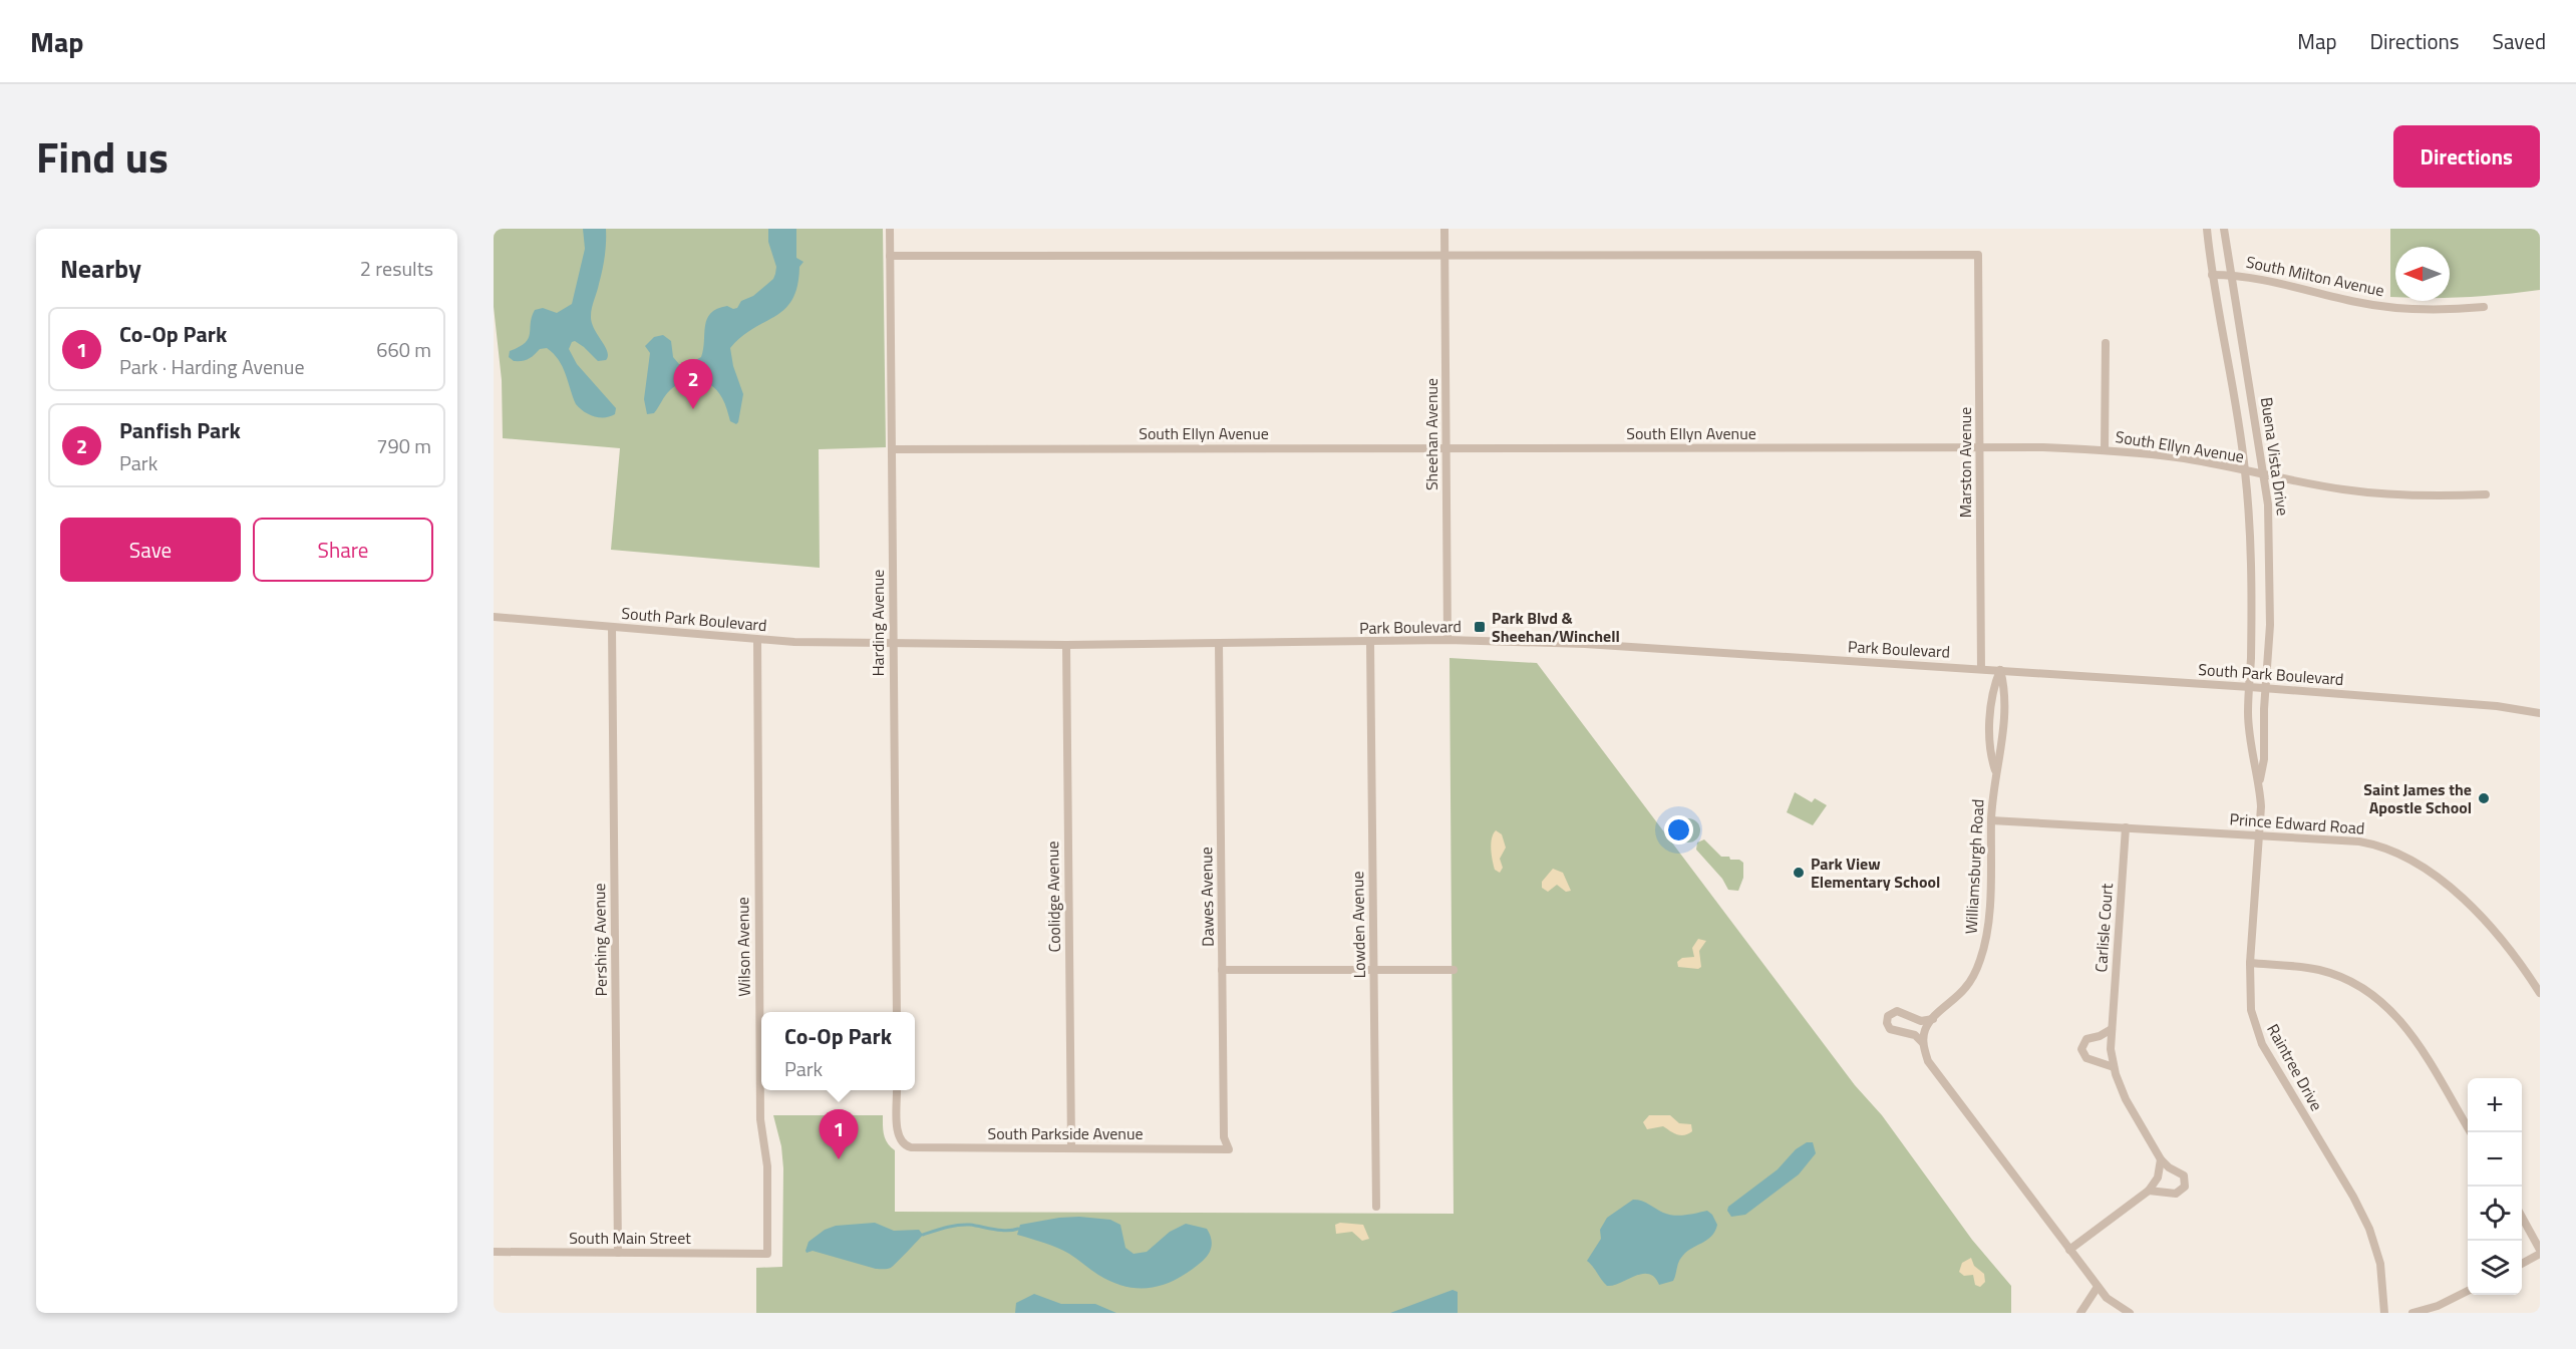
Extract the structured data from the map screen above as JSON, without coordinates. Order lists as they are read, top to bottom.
{
  "streets": {
    "street": [
      "South Milton Avenue",
      "South Ellyn Avenue",
      "Sheehan Avenue",
      "Buena Vista Drive",
      "Marston Avenue",
      "South Park Boulevard",
      "Harding Avenue",
      "Park Boulevard",
      "Prince Edward Road",
      "Williamsburgh Road",
      "Coolidge Avenue",
      "Dawes Avenue",
      "Lowden Avenue",
      "Carlisle Court",
      "Pershing Avenue",
      "Wilson Avenue",
      "Raintree Drive",
      "South Parkside Avenue",
      "South Main Street"
    ]
  },
  "crossings": [
    ["South Milton Avenue", "Buena Vista Drive"],
    ["South Ellyn Avenue", "Sheehan Avenue"],
    ["South Ellyn Avenue", "Buena Vista Drive"],
    ["South Ellyn Avenue", "Marston Avenue"],
    ["South Ellyn Avenue", "Harding Avenue"],
    ["Sheehan Avenue", "Marston Avenue"],
    ["Sheehan Avenue", "Park Boulevard"],
    ["Buena Vista Drive", "South Park Boulevard"],
    ["Buena Vista Drive", "Raintree Drive"],
    ["Marston Avenue", "Park Boulevard"],
    ["South Park Boulevard", "Harding Avenue"],
    ["South Park Boulevard", "Park Boulevard"],
    ["South Park Boulevard", "Williamsburgh Road"],
    ["South Park Boulevard", "Pershing Avenue"],
    ["South Park Boulevard", "Wilson Avenue"],
    ["South Park Boulevard", "Raintree Drive"],
    ["Harding Avenue", "Park Boulevard"],
    ["Park Boulevard", "Williamsburgh Road"],
    ["Park Boulevard", "Coolidge Avenue"],
    ["Park Boulevard", "Dawes Avenue"],
    ["Park Boulevard", "Lowden Avenue"],
    ["Prince Edward Road", "Williamsburgh Road"],
    ["Prince Edward Road", "Carlisle Court"],
    ["Prince Edward Road", "Raintree Drive"],
    ["Coolidge Avenue", "South Parkside Avenue"],
    ["Dawes Avenue", "South Parkside Avenue"],
    ["Pershing Avenue", "South Main Street"],
    ["Wilson Avenue", "South Main Street"]
  ],
  "places": {
    "transit": ["Park Blvd & Sheehan/Winchell"],
    "other": ["Saint James the Apostle School", "Park View Elementary School"]
  },
  "north": "left",
  "page": {
    "header": "Map",
    "nav": ["Map", "Directions", "Saved"],
    "title": "Find us",
    "buttons": [
      "Directions",
      ["Save", "Share"]
    ],
    "heading": ["Nearby", "2 results"],
    "list": [
      {
        "mark": "1",
        "name": "Co-Op Park",
        "note": "Park · Harding Avenue",
        "value": "660 m"
      },
      {
        "mark": "2",
        "name": "Panfish Park",
        "note": "Park",
        "value": "790 m"
      }
    ],
    "pins": ["2", "1"],
    "popup": ["Co-Op Park", "Park"],
    "map_buttons": ["+", "−"]
  }
}
